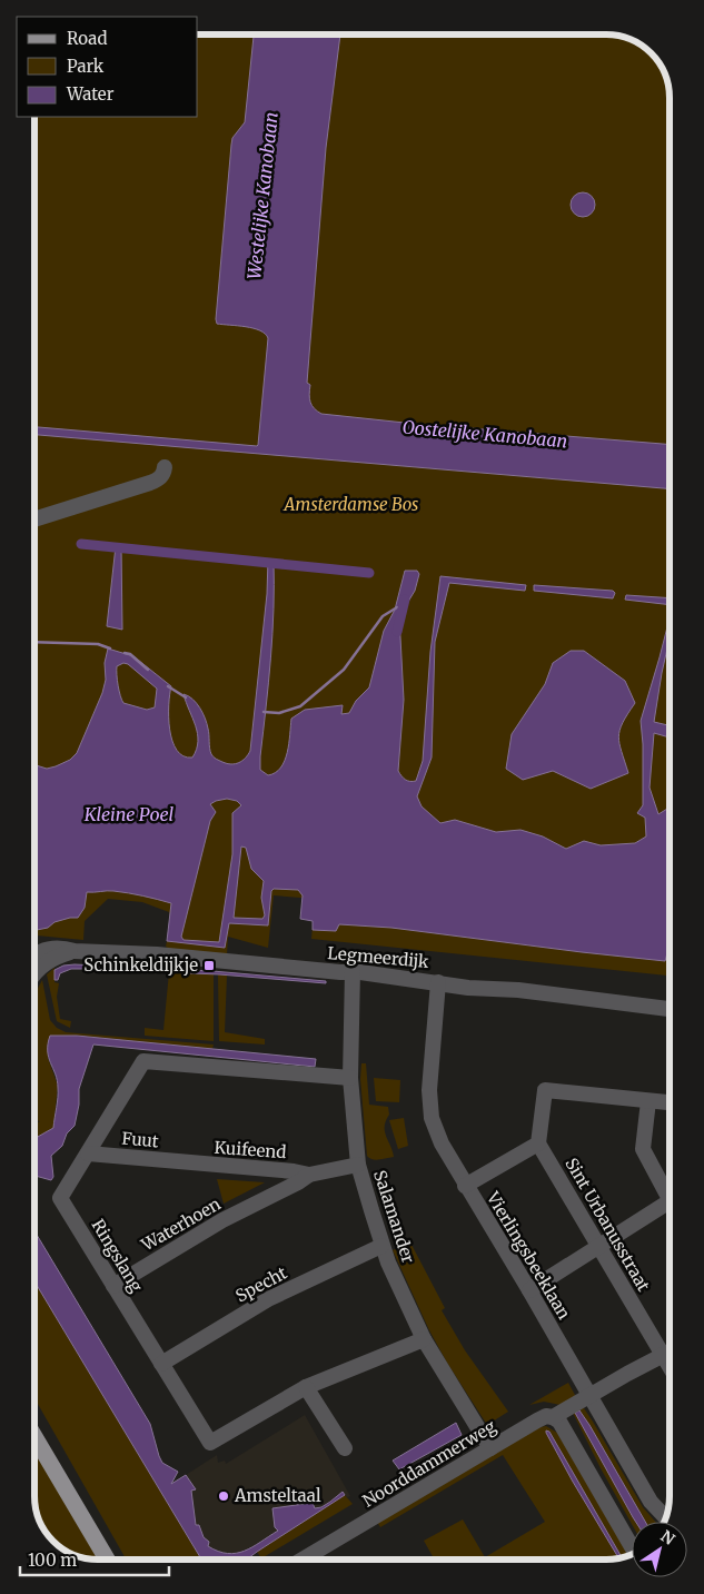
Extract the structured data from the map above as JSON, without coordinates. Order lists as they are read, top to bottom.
{
  "streets": {
    "street": [
      "Legmeerdijk",
      "Fuut",
      "Kuifeend",
      "Salamander",
      "Waterhoen",
      "Sint Urbanusstraat",
      "Ringslang",
      "Vierlingsbeeklaan",
      "Specht",
      "Noorddammerweg"
    ]
  },
  "crossings": [
    ["Legmeerdijk", "Salamander"],
    ["Legmeerdijk", "Vierlingsbeeklaan"],
    ["Fuut", "Kuifeend"],
    ["Fuut", "Ringslang"],
    ["Kuifeend", "Salamander"],
    ["Kuifeend", "Waterhoen"],
    ["Salamander", "Ringslang"],
    ["Salamander", "Specht"],
    ["Salamander", "Noorddammerweg"],
    ["Waterhoen", "Ringslang"],
    ["Sint Urbanusstraat", "Noorddammerweg"],
    ["Ringslang", "Specht"],
    ["Vierlingsbeeklaan", "Noorddammerweg"]
  ],
  "water": ["Westelijke Kanobaan", "Oostelijke Kanobaan", "Kleine Poel"],
  "parks": ["Amsterdamse Bos"],
  "places": {
    "transit": ["Schinkeldijkje"],
    "other": ["Amsteltaal"]
  },
  "legend": ["Road", "Park", "Water"],
  "scale_bar": "100 m",
  "north": "top right"
}
